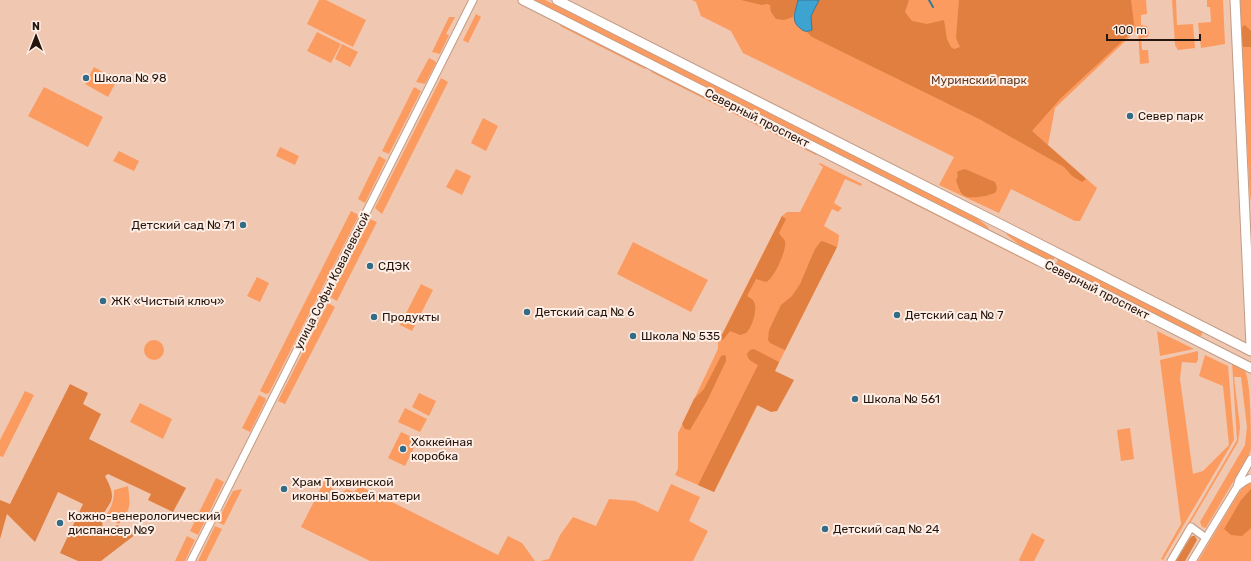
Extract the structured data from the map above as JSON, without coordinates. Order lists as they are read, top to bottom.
{
  "streets": {
    "main road": ["Северный проспект"],
    "street": ["улица Софьи Ковалевской"]
  },
  "parks": ["Муринский парк"],
  "places": [
    "Школа № 98",
    "Север парк",
    "Детский сад № 71",
    "СДЭК",
    "ЖК «Чистый ключ»",
    "Детский сад № 6",
    "Детский сад № 7",
    "Продукты",
    "Школа № 535",
    "Школа № 561",
    "Хоккейная коробка",
    "Храм Тихвинской иконы Божьей матери",
    "Кожно-венерологический диспансер №9",
    "Детский сад № 24"
  ],
  "scale_bar": "100 m",
  "north": "top"
}
